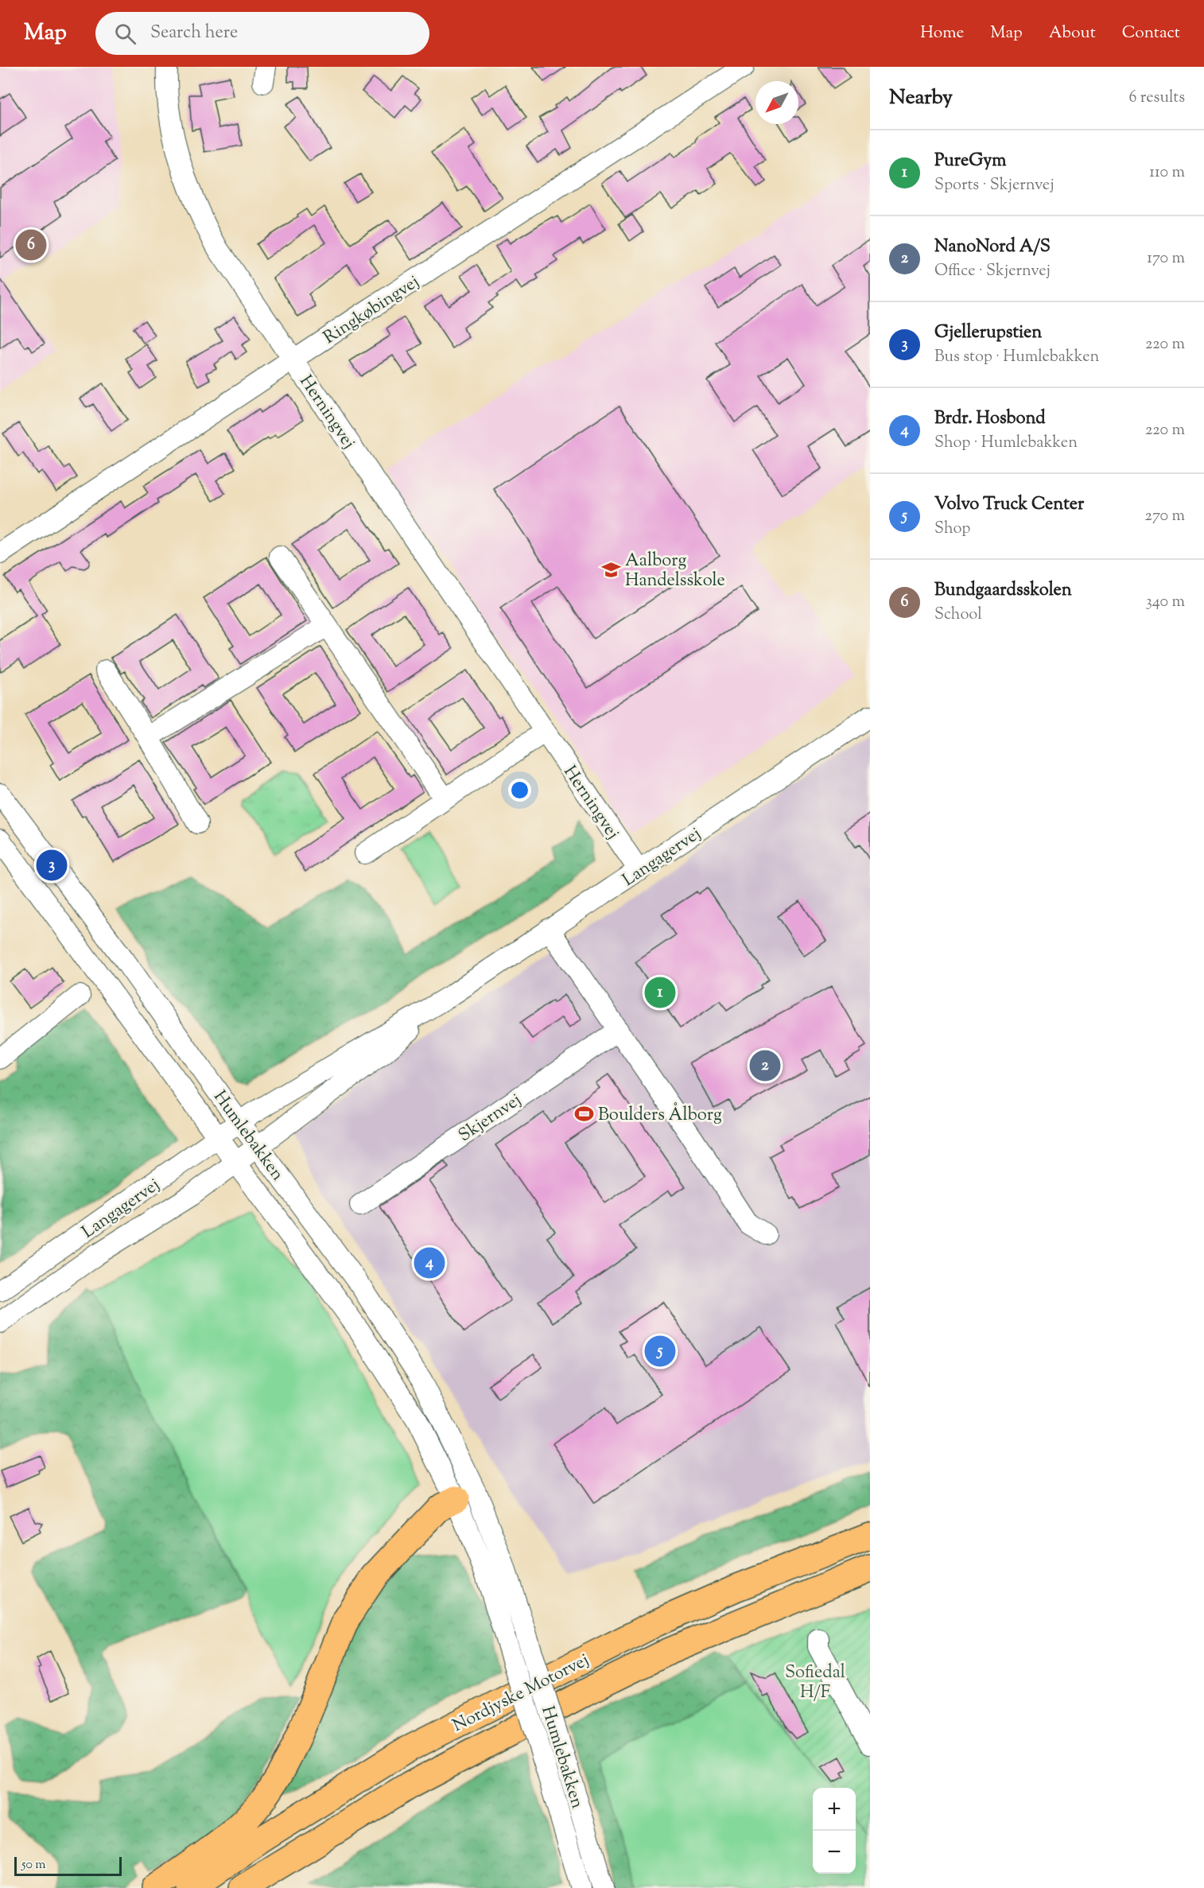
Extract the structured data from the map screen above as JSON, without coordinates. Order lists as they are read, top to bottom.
{
  "streets": {
    "highway": ["Nordjyske Motorvej"],
    "street": [
      "Ringkøbingvej",
      "Herningvej",
      "Langagervej",
      "Skjernvej",
      "Humlebakken"
    ]
  },
  "crossings": [
    ["Ringkøbingvej", "Herningvej"],
    ["Herningvej", "Langagervej"],
    ["Langagervej", "Humlebakken"]
  ],
  "parks": ["Sofiedal H/F"],
  "places": {
    "school or university": ["Aalborg Handelsskole"],
    "sports": ["Boulders Ålborg"]
  },
  "scale_bar": "50 m",
  "north": "bottom left",
  "page": {
    "header": "Map",
    "search": "Search here",
    "nav": [
      "Home",
      "Map",
      "About",
      "Contact"
    ],
    "heading": ["Nearby", "6 results"],
    "list": [
      {
        "mark": "1",
        "name": "PureGym",
        "note": "Sports · Skjernvej",
        "value": "110 m"
      },
      {
        "mark": "2",
        "name": "NanoNord A/S",
        "note": "Office · Skjernvej",
        "value": "170 m"
      },
      {
        "mark": "3",
        "name": "Gjellerupstien",
        "note": "Bus stop · Humlebakken",
        "value": "220 m"
      },
      {
        "mark": "4",
        "name": "Brdr. Hosbond",
        "note": "Shop · Humlebakken",
        "value": "220 m"
      },
      {
        "mark": "5",
        "name": "Volvo Truck Center",
        "note": "Shop",
        "value": "270 m"
      },
      {
        "mark": "6",
        "name": "Bundgaardsskolen",
        "note": "School",
        "value": "340 m"
      }
    ],
    "pins": [
      "6",
      "3",
      "1",
      "2",
      "4",
      "5"
    ],
    "map_buttons": ["+", "−"],
    "scale": "50 m"
  }
}
